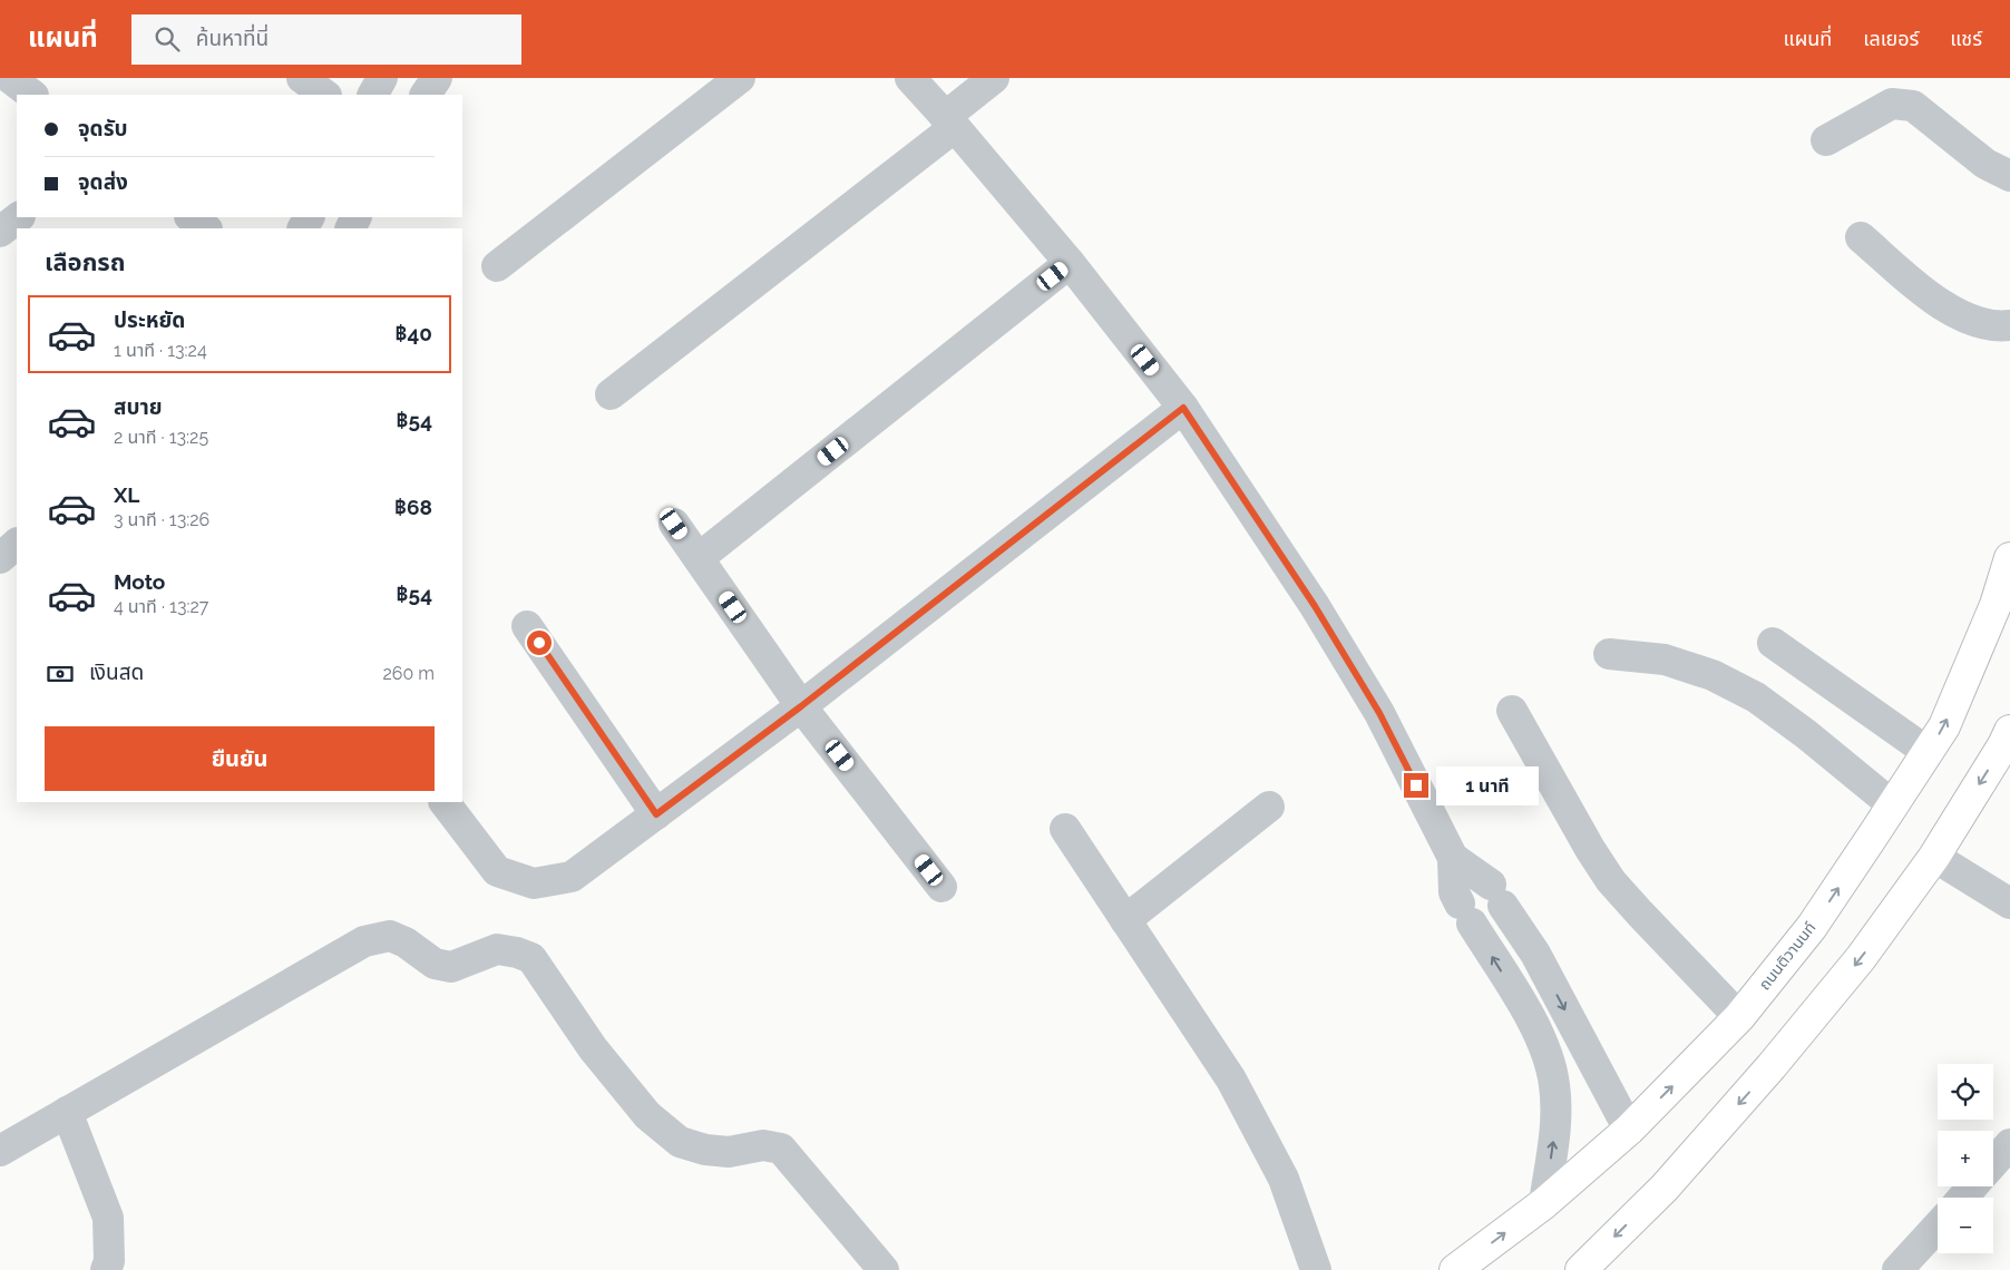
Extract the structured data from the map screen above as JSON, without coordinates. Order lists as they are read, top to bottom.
{
  "streets": {
    "main road": ["ถนนติวานนท์"]
  },
  "page": {
    "header": "แผนที่",
    "search": "ค้นหาที่นี่",
    "nav": ["แผนที่", "เลเยอร์", "แชร์"],
    "banner": ["จุดรับ", "จุดส่ง"],
    "heading": "เลือกรถ",
    "list": [
      {
        "name": "ประหยัด",
        "note": "1 นาที · 13:24",
        "value": "฿40"
      },
      {
        "name": "สบาย",
        "note": "2 นาที · 13:25",
        "value": "฿54"
      },
      {
        "name": "XL",
        "note": "3 นาที · 13:26",
        "value": "฿68"
      },
      {
        "name": "Moto",
        "note": "4 นาที · 13:27",
        "value": "฿54"
      }
    ],
    "pay": ["เงินสด", "260 m"],
    "buttons": "ยืนยัน",
    "bubble": "1 นาที",
    "map_buttons": ["+", "−"]
  }
}
